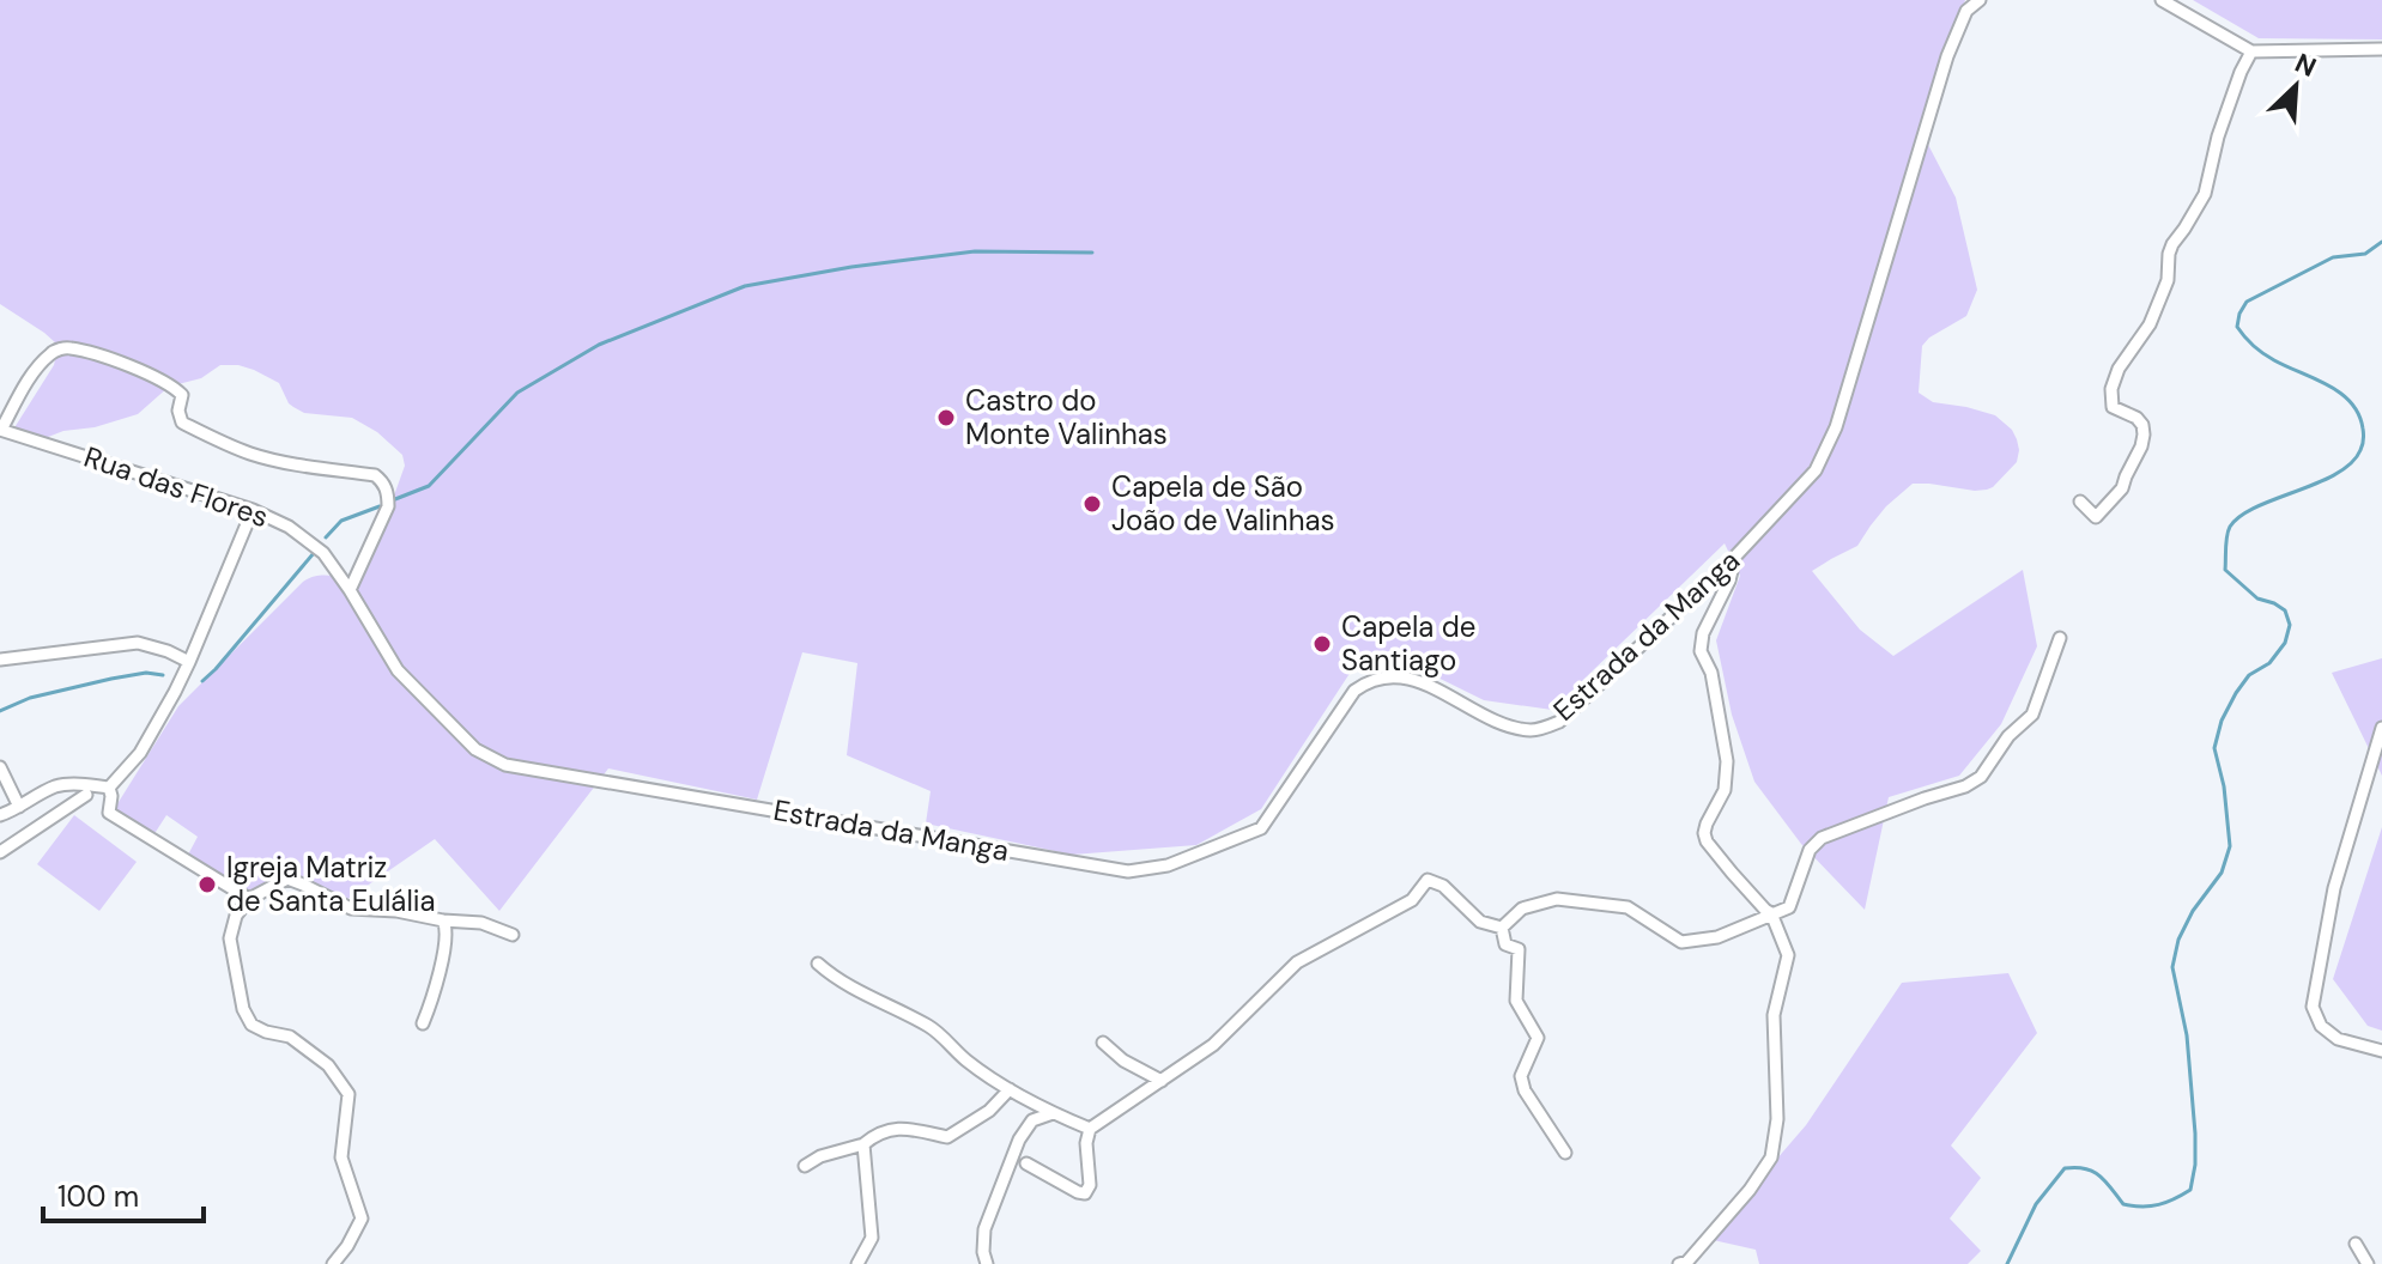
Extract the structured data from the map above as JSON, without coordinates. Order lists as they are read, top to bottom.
{
  "streets": {
    "street": ["Rua das Flores", "Estrada da Manga"]
  },
  "crossings": [
    ["Rua das Flores", "Estrada da Manga"]
  ],
  "places": [
    "Castro do Monte Valinhas",
    "Capela de São João de Valinhas",
    "Capela de Santiago",
    "Igreja Matriz de Santa Eulália"
  ],
  "scale_bar": "100 m",
  "north": "top right"
}
